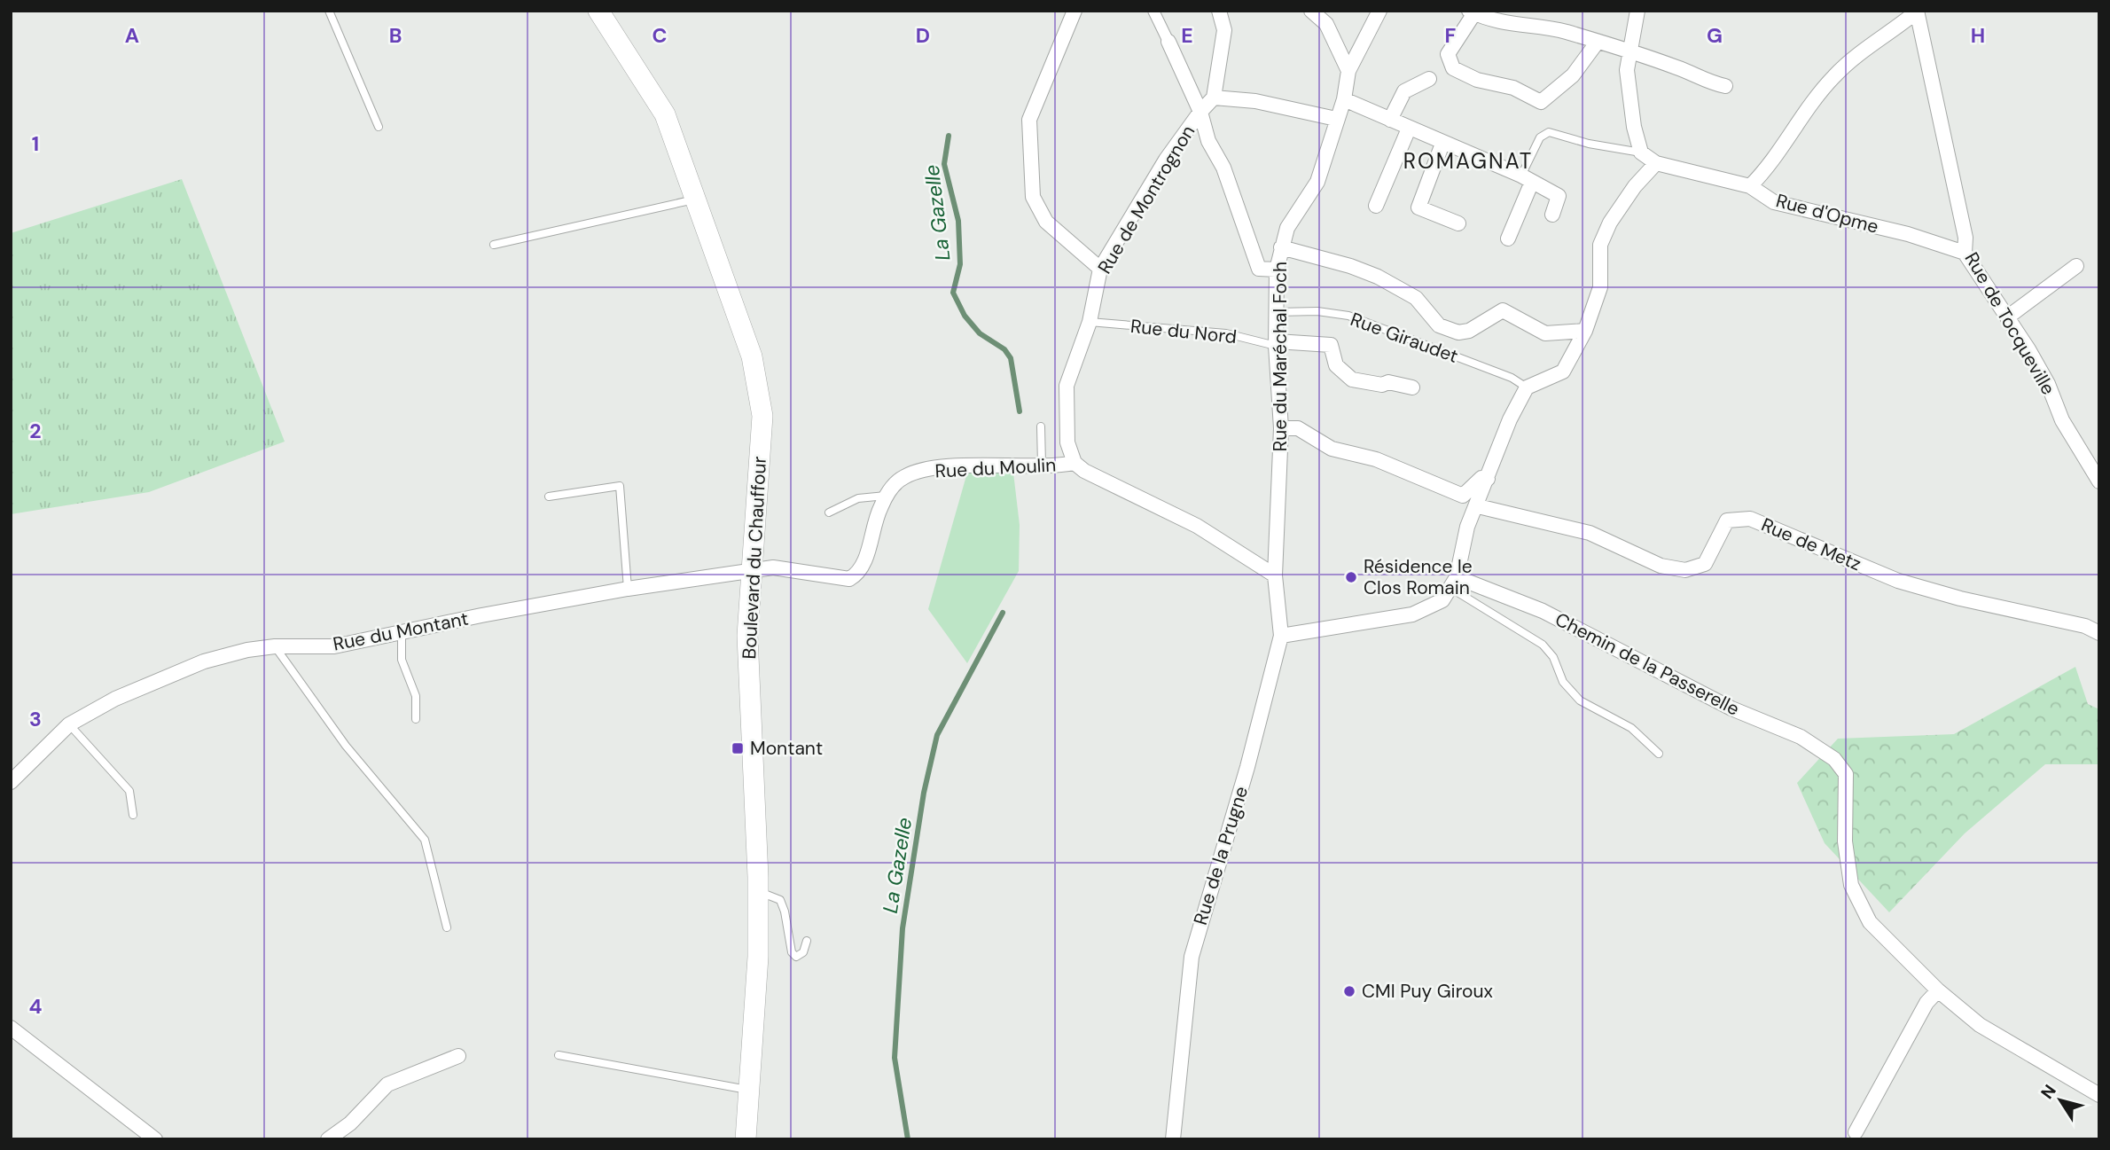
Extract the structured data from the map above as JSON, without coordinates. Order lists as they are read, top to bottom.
{
  "streets": {
    "main road": ["Boulevard du Chauffour"],
    "street": [
      "Rue de Montrognon",
      "Rue d'Opme",
      "Rue de Tocqueville",
      "Rue du Maréchal Foch",
      "Rue du Moulin",
      "Rue de Metz",
      "Rue du Montant",
      "Chemin de la Passerelle",
      "Rue de la Prugne"
    ],
    "lane": ["Rue du Nord", "Rue Giraudet"]
  },
  "crossings": [
    ["Rue de Montrognon", "Rue du Nord"],
    ["Rue de Montrognon", "Rue du Moulin"],
    ["Rue d'Opme", "Rue de Tocqueville"],
    ["Rue du Nord", "Rue du Maréchal Foch"],
    ["Rue Giraudet", "Rue du Maréchal Foch"],
    ["Rue du Maréchal Foch", "Rue du Moulin"],
    ["Rue du Maréchal Foch", "Rue de la Prugne"],
    ["Rue du Moulin", "Boulevard du Chauffour"],
    ["Rue du Moulin", "Rue du Montant"],
    ["Rue du Moulin", "Rue de la Prugne"],
    ["Boulevard du Chauffour", "Rue du Montant"]
  ],
  "districts": ["ROMAGNAT"],
  "water": ["La Gazelle"],
  "places": {
    "other": ["Résidence le Clos Romain", "CMI Puy Giroux"],
    "transit": ["Montant"]
  },
  "north": "top left",
  "grid": {
    "columns": [
      "A",
      "B",
      "C",
      "D",
      "E",
      "F",
      "G",
      "H"
    ],
    "rows": [
      "1",
      "2",
      "3",
      "4"
    ]
  }
}
